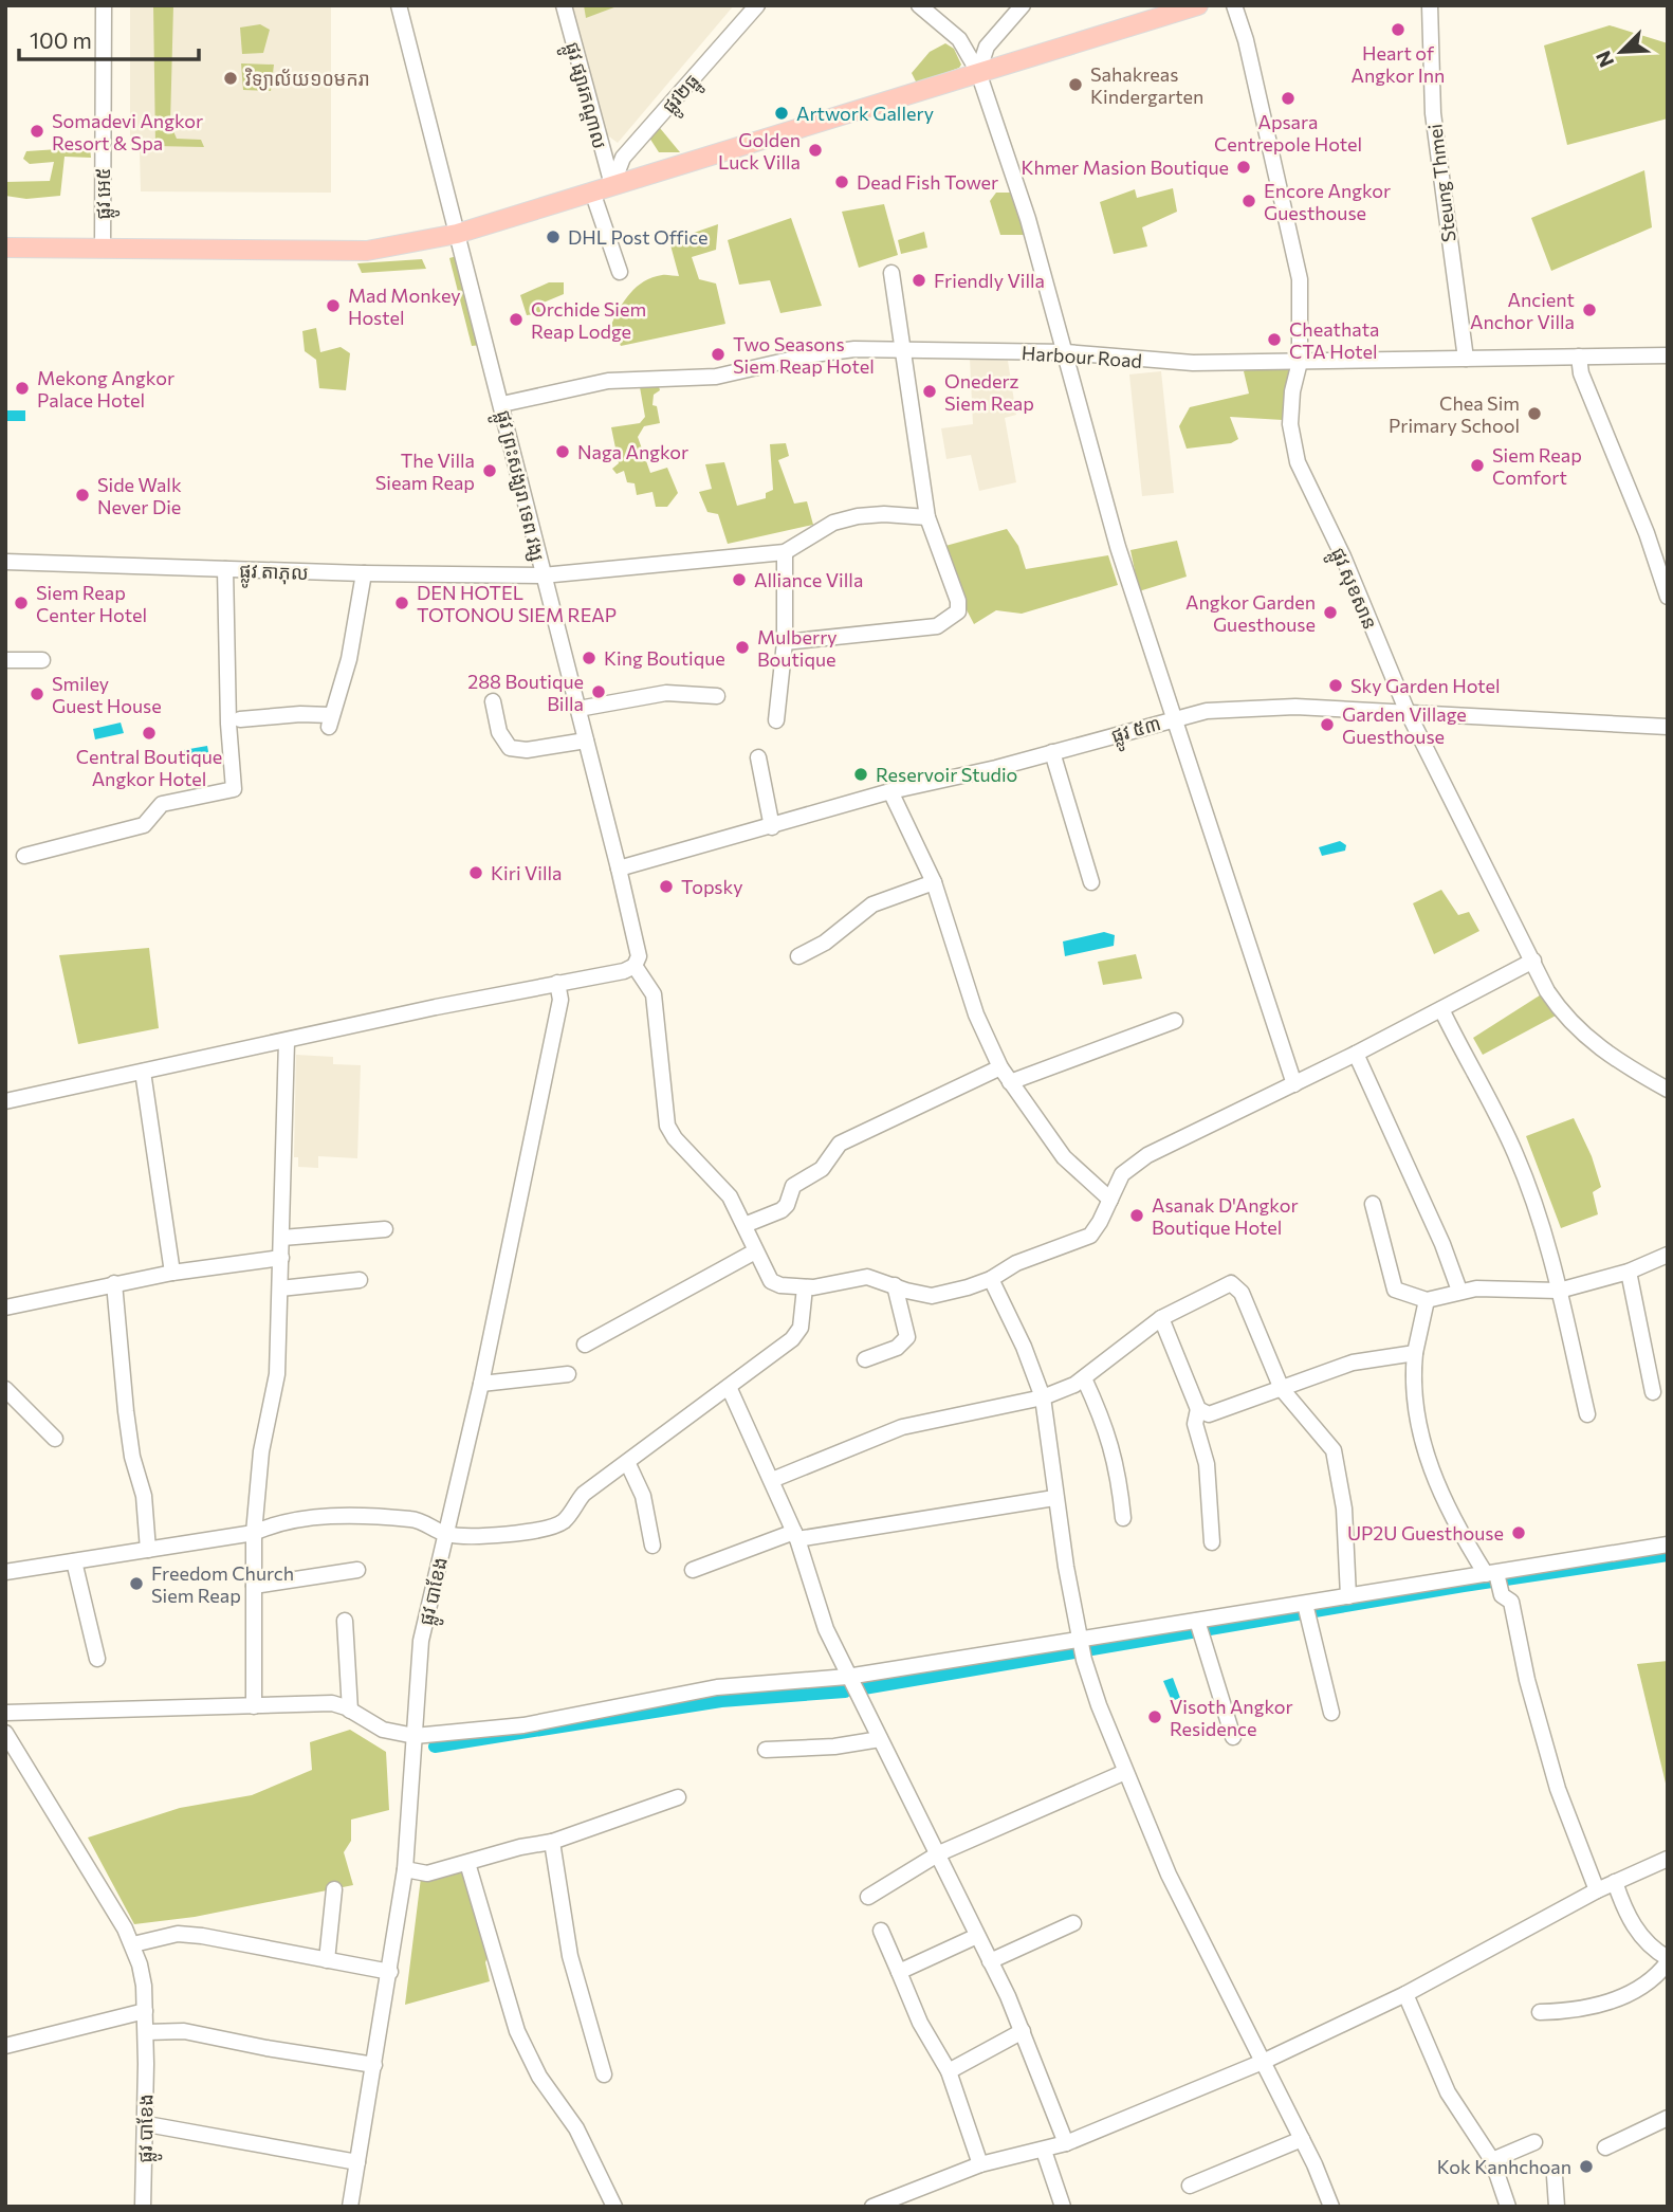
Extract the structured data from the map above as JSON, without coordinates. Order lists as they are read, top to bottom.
{
  "streets": {
    "street": [
      "ផ្លូវ២ធ្នូ",
      "ផ្លូវ ផ្សារកណ្តាល",
      "Steung Thmei",
      "ផ្លូវ អេ៥",
      "Harbour Road",
      "ផ្លូវ ព្រះសង្ឃរា ទេព វង្ស",
      "ផ្លូវ តាភុល",
      "ផ្លូវ សុខសាន",
      "ផ្លូវ ៥៣",
      "ផ្លូវ បាខែង"
    ]
  },
  "crossings": [
    ["ផ្លូវ២ធ្នូ", "ផ្លូវ ផ្សារកណ្តាល"],
    ["Steung Thmei", "Harbour Road"],
    ["Harbour Road", "ផ្លូវ ព្រះសង្ឃរា ទេព វង្ស"],
    ["Harbour Road", "ផ្លូវ សុខសាន"],
    ["ផ្លូវ ព្រះសង្ឃរា ទេព វង្ស", "ផ្លូវ តាភុល"],
    ["ផ្លូវ ព្រះសង្ឃរា ទេព វង្ស", "ផ្លូវ ៥៣"],
    ["ផ្លូវ សុខសាន", "ផ្លូវ ៥៣"]
  ],
  "places": [
    "Heart of Angkor Inn",
    "វិទ្យាល័យ១០មករា",
    "Sahakreas Kindergarten",
    "Apsara Centrepole Hotel",
    "Artwork Gallery",
    "Somadevi Angkor Resort & Spa",
    "Golden Luck Villa",
    "Khmer Masion Boutique",
    "Dead Fish Tower",
    "Encore Angkor Guesthouse",
    "DHL Post Office",
    "Friendly Villa",
    "Mad Monkey Hostel",
    "Ancient Anchor Villa",
    "Orchide Siem Reap Lodge",
    "Cheathata CTA Hotel",
    "Two Seasons Siem Reap Hotel",
    "Mekong Angkor Palace Hotel",
    "Onederz Siem Reap",
    "Chea Sim Primary School",
    "Naga Angkor",
    "Siem Reap Comfort",
    "The Villa Sieam Reap",
    "Side Walk Never Die",
    "Alliance Villa",
    "Siem Reap Center Hotel",
    "DEN HOTEL TOTONOU SIEM REAP",
    "Angkor Garden Guesthouse",
    "Mulberry Boutique",
    "King Boutique",
    "Sky Garden Hotel",
    "288 Boutique Billa",
    "Smiley Guest House",
    "Garden Village Guesthouse",
    "Central Boutique Angkor Hotel",
    "Reservoir Studio",
    "Kiri Villa",
    "Topsky",
    "Asanak D'Angkor Boutique Hotel",
    "UP2U Guesthouse",
    "Freedom Church Siem Reap",
    "Visoth Angkor Residence",
    "Kok Kanhchoan"
  ],
  "scale_bar": "100 m",
  "north": "bottom left"
}
